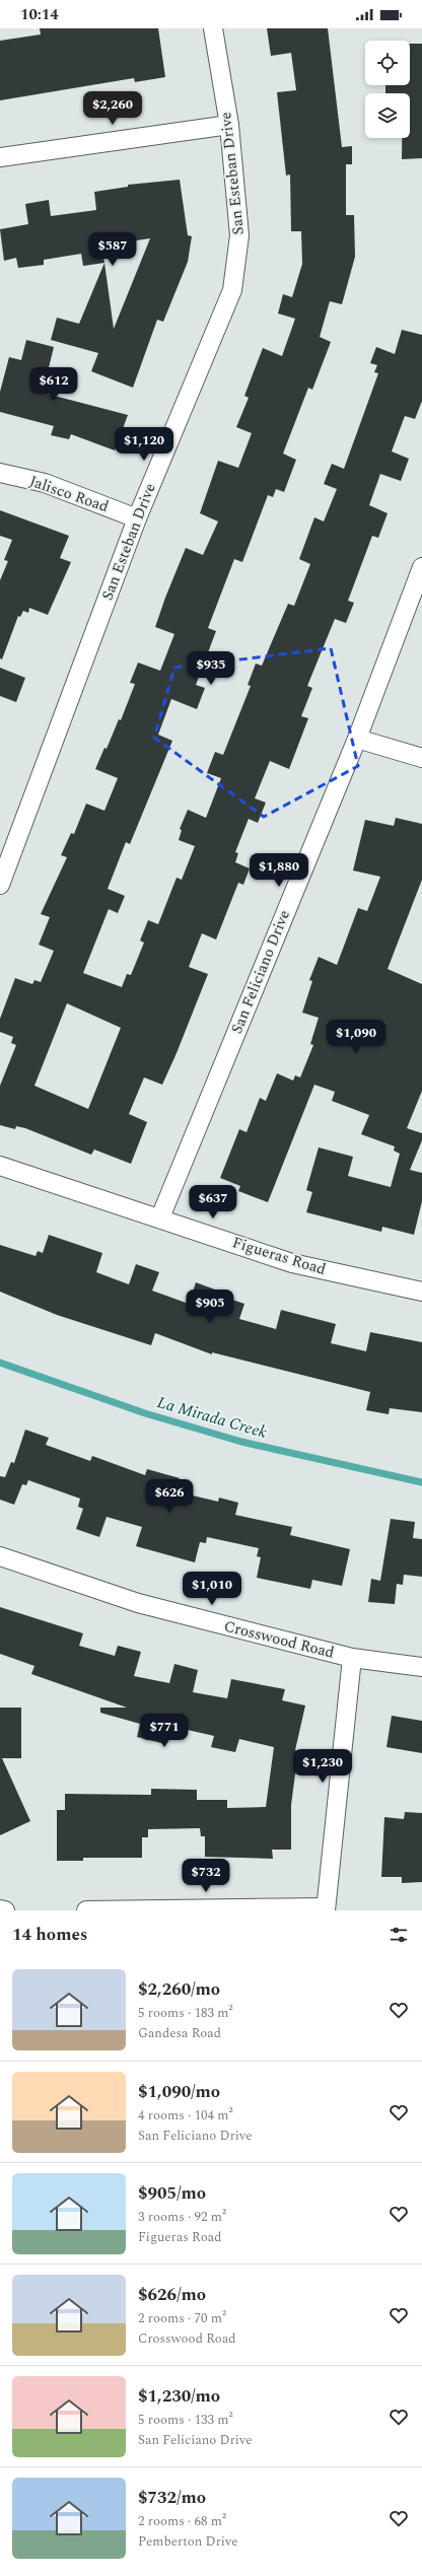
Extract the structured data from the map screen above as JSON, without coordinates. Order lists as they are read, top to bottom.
{
  "streets": {
    "street": [
      "San Esteban Drive",
      "Jalisco Road",
      "San Feliciano Drive",
      "Figueras Road",
      "Crosswood Road"
    ]
  },
  "crossings": [
    ["San Esteban Drive", "Jalisco Road"],
    ["San Feliciano Drive", "Figueras Road"]
  ],
  "water": ["La Mirada Creek"],
  "page": {
    "status": "10:14",
    "price": [
      "$2,260",
      "$587",
      "$612",
      "$1,120",
      "$935",
      "$1,880",
      "$1,090",
      "$637",
      "$905",
      "$626",
      "$1,010",
      "$771",
      "$1,230",
      "$732"
    ],
    "heading": "14 homes",
    "list": [
      {
        "name": "$2,260/mo",
        "note": "5 rooms · 183 m² · Gandesa Road"
      },
      {
        "name": "$1,090/mo",
        "note": "4 rooms · 104 m² · San Feliciano Drive"
      },
      {
        "name": "$905/mo",
        "note": "3 rooms · 92 m² · Figueras Road"
      },
      {
        "name": "$626/mo",
        "note": "2 rooms · 70 m² · Crosswood Road"
      },
      {
        "name": "$1,230/mo",
        "note": "5 rooms · 133 m² · San Feliciano Drive"
      },
      {
        "name": "$732/mo",
        "note": "2 rooms · 68 m² · Pemberton Drive"
      }
    ]
  }
}
